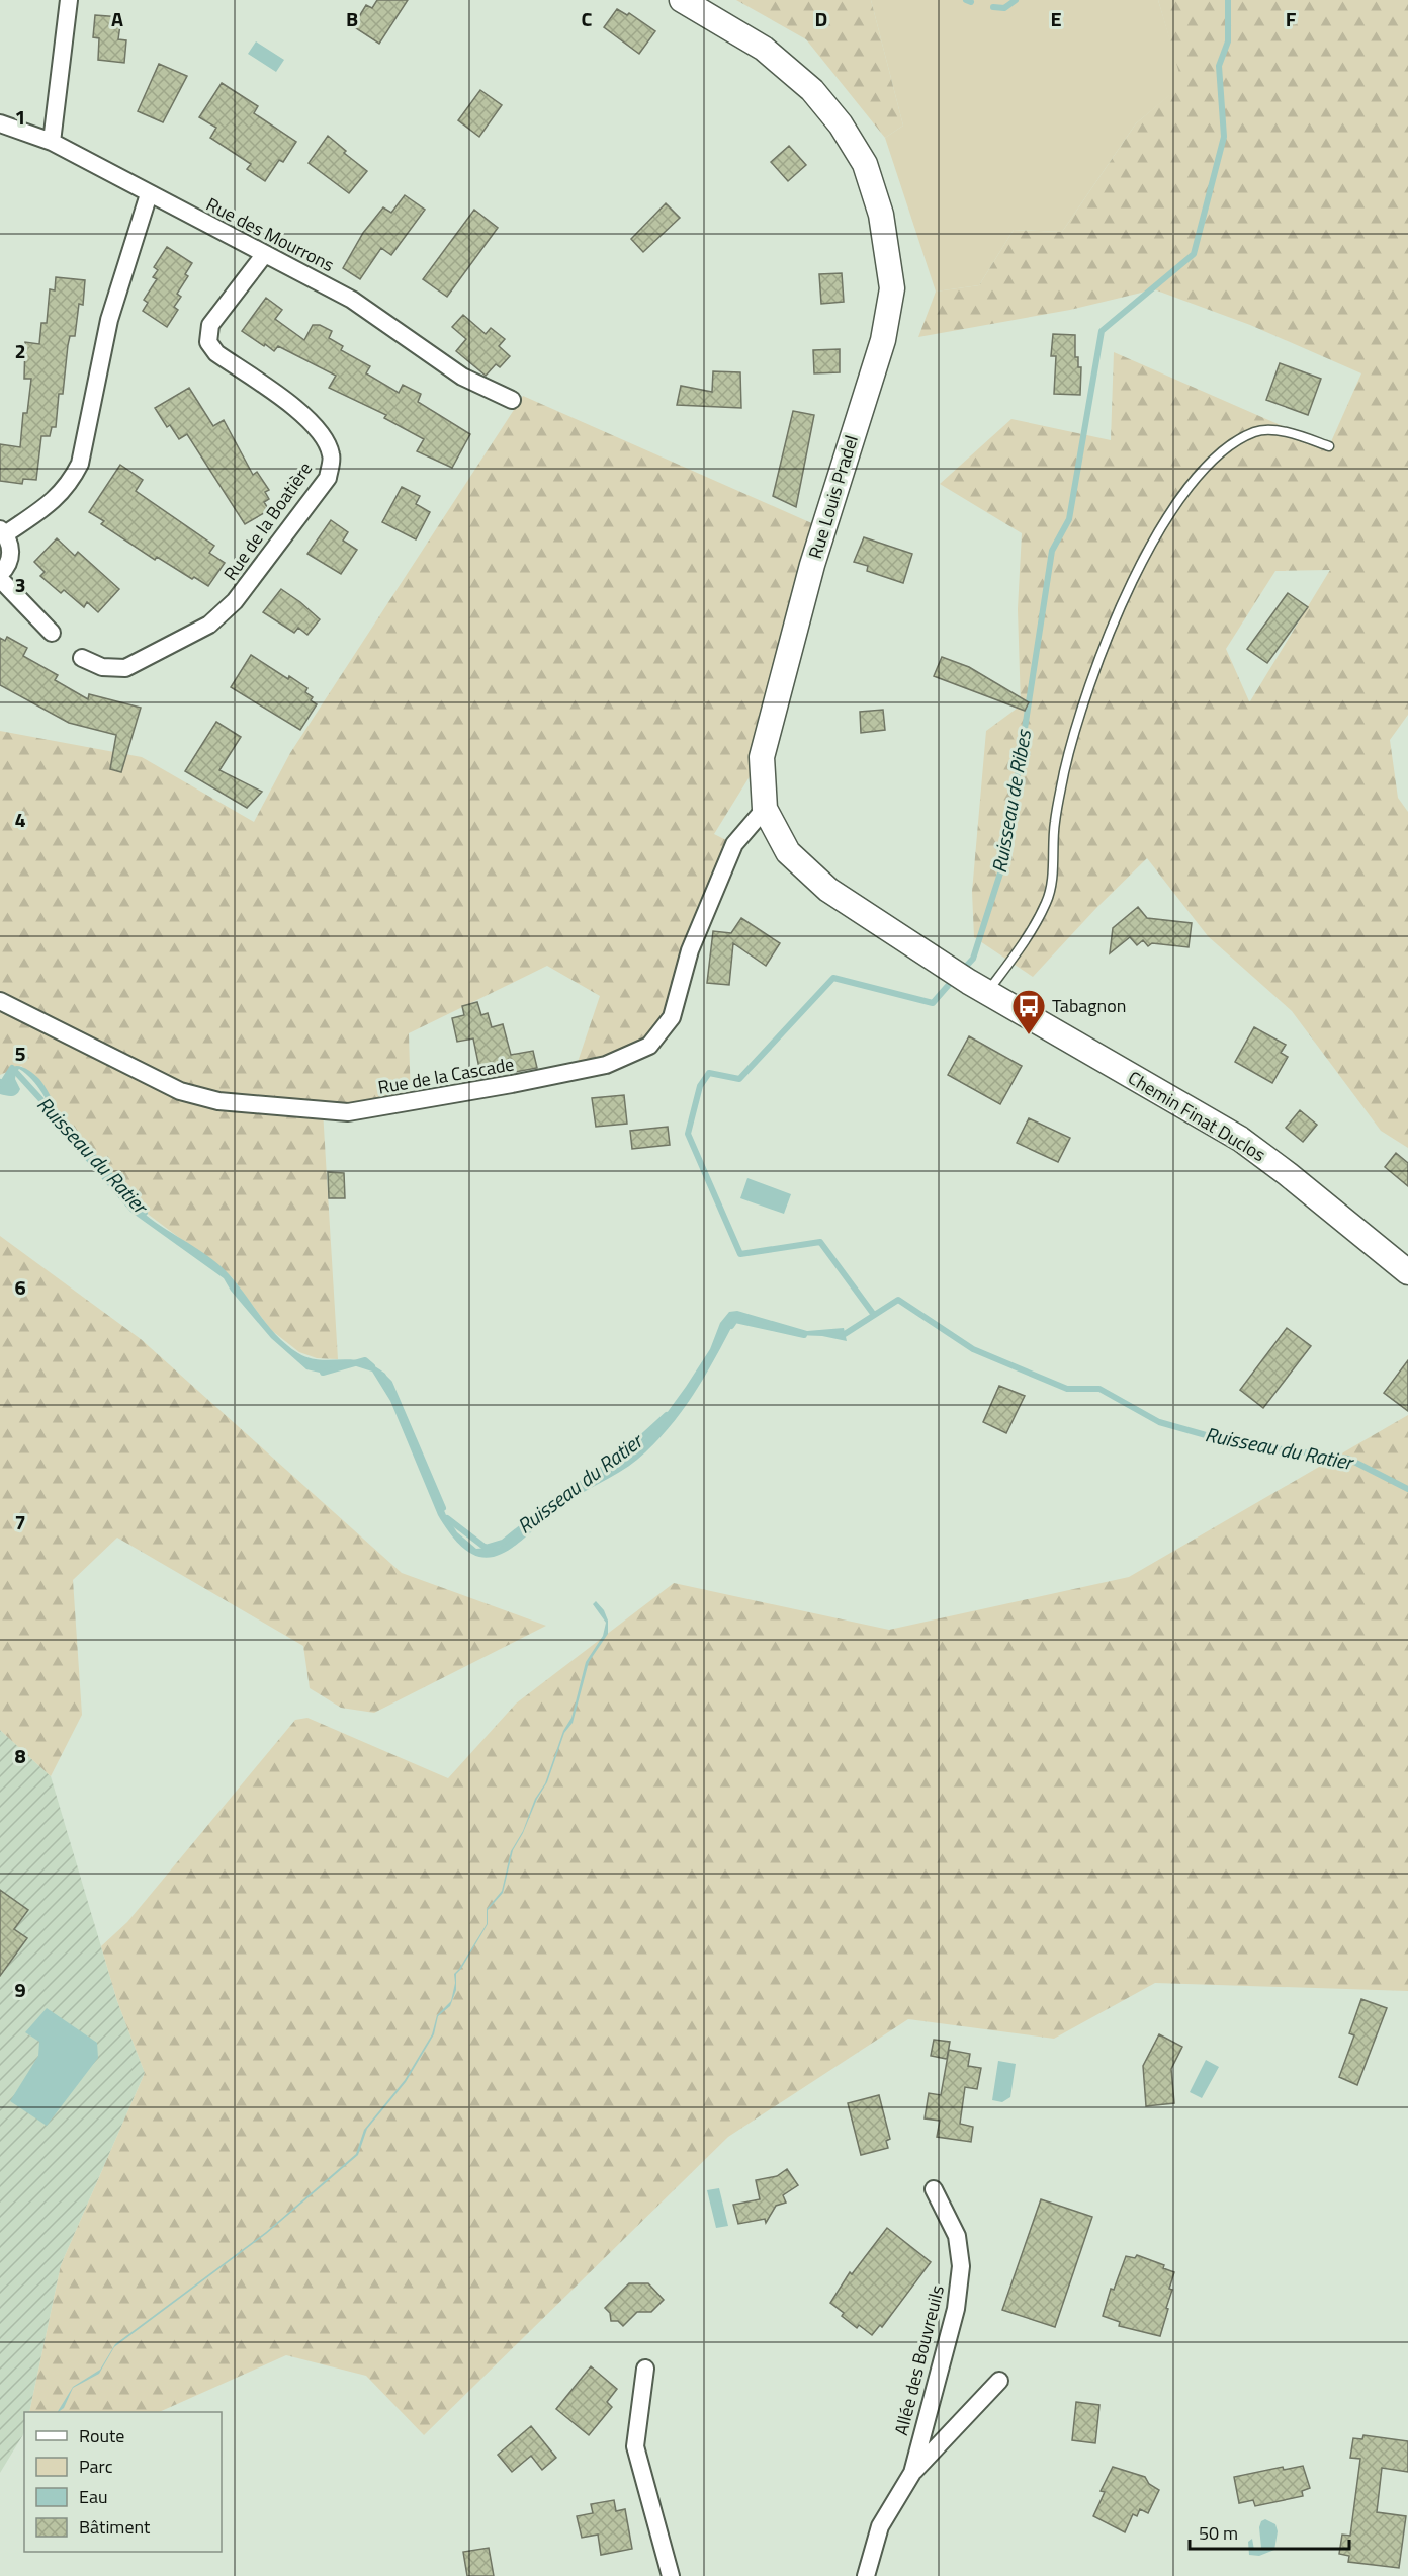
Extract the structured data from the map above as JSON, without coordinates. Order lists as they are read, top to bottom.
{
  "streets": {
    "main road": ["Rue Louis Pradel", "Chemin Finat Duclos"],
    "street": [
      "Rue des Mourrons",
      "Rue de la Boatière",
      "Rue de la Cascade",
      "Allée des Bouvreuils"
    ]
  },
  "crossings": [
    ["Rue des Mourrons", "Rue de la Boatière"],
    ["Rue Louis Pradel", "Rue de la Cascade"],
    ["Rue Louis Pradel", "Chemin Finat Duclos"]
  ],
  "water": ["Ruisseau de Ribes", "Ruisseau du Ratier"],
  "places": {
    "bus stop": ["Tabagnon"]
  },
  "legend": [
    "Route",
    "Parc",
    "Eau",
    "Bâtiment"
  ],
  "scale_bar": "50 m",
  "grid": {
    "columns": [
      "A",
      "B",
      "C",
      "D",
      "E",
      "F"
    ],
    "rows": [
      "1",
      "2",
      "3",
      "4",
      "5",
      "6",
      "7",
      "8",
      "9"
    ]
  }
}
